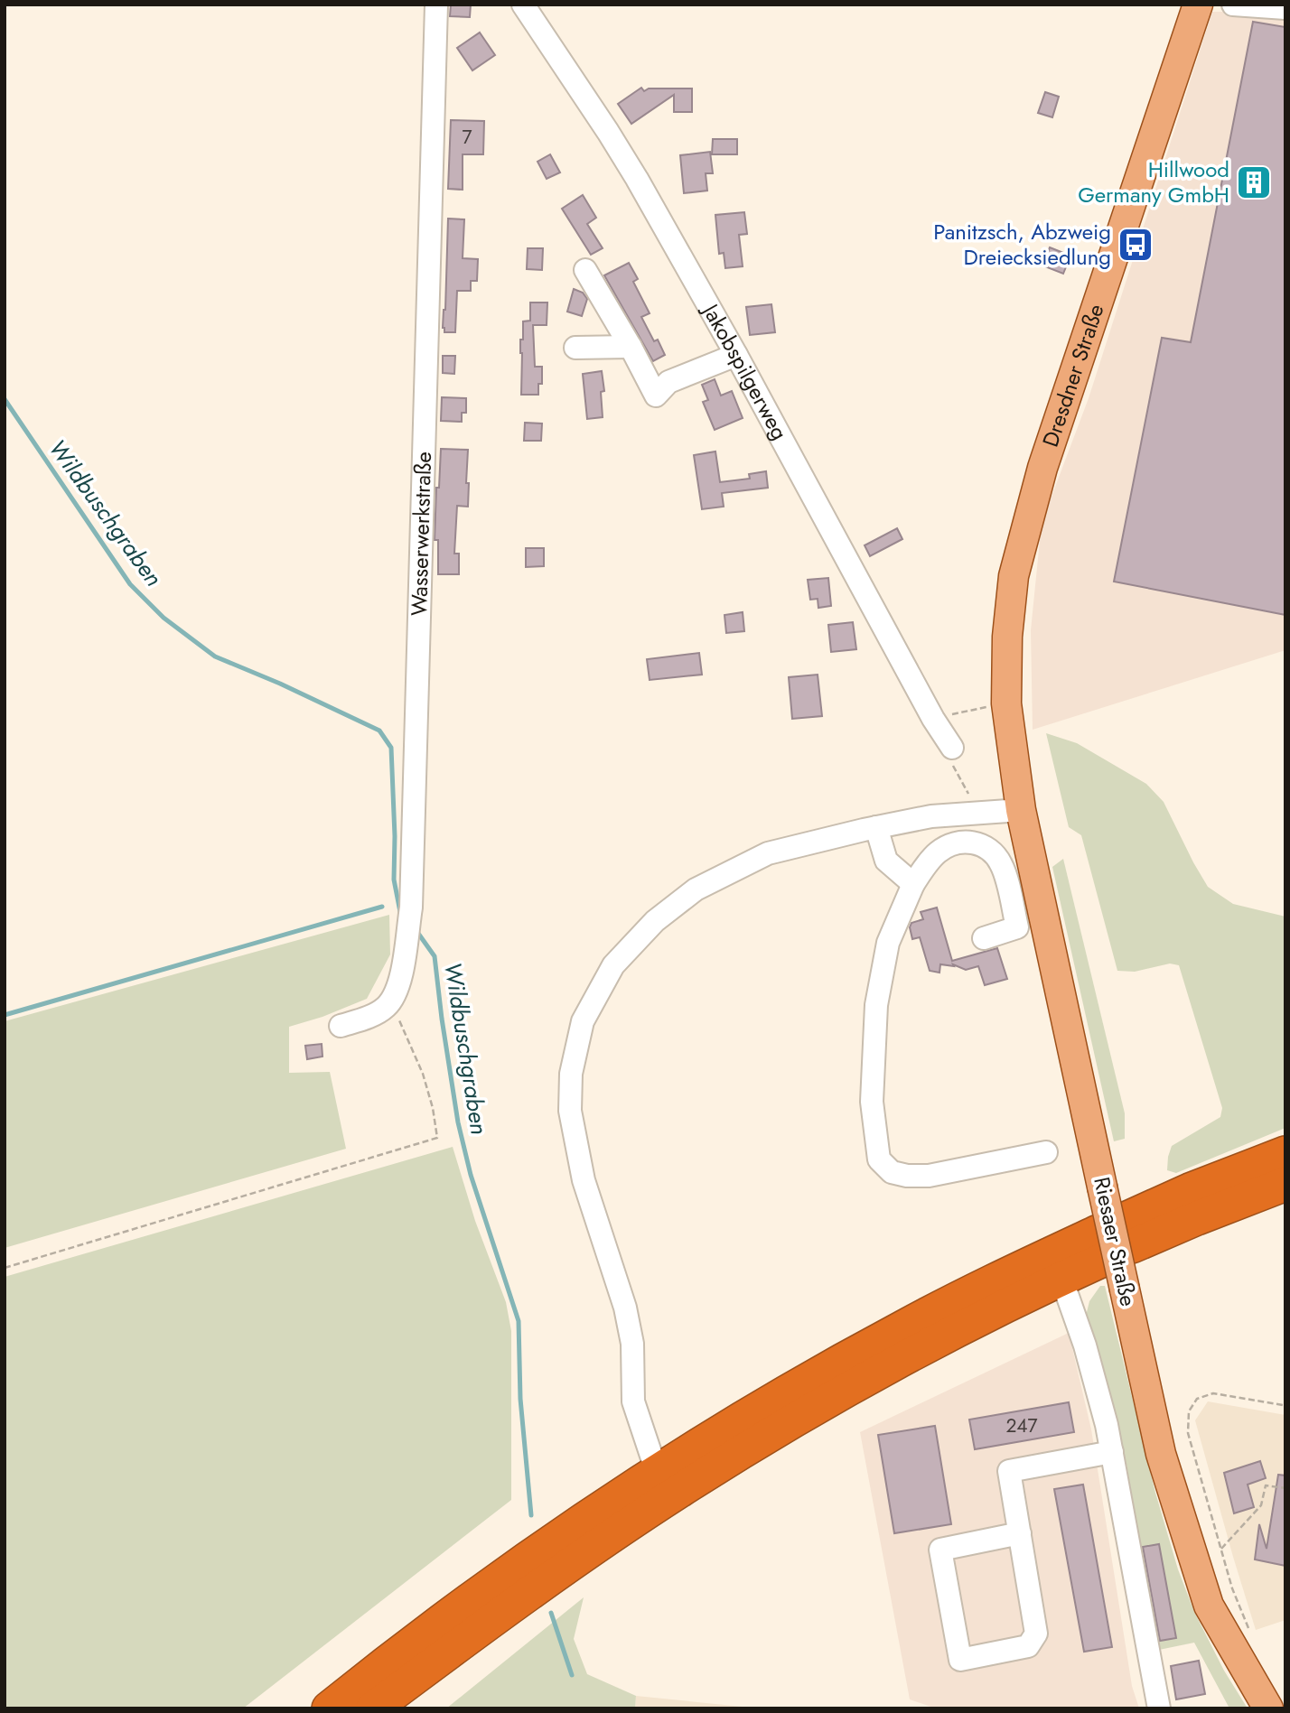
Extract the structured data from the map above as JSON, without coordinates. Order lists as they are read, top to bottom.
{
  "streets": {
    "main road": ["Dresdner Straße", "Riesaer Straße"],
    "street": ["Jakobspilgerweg", "Wasserwerkstraße"]
  },
  "crossings": [
    ["Dresdner Straße", "Riesaer Straße"]
  ],
  "water": ["Wildbuschgraben"],
  "places": {
    "building": ["Hillwood Germany GmbH"],
    "bus stop": ["Panitzsch, Abzweig Dreiecksiedlung"]
  },
  "house_numbers": ["7", "247"]
}
